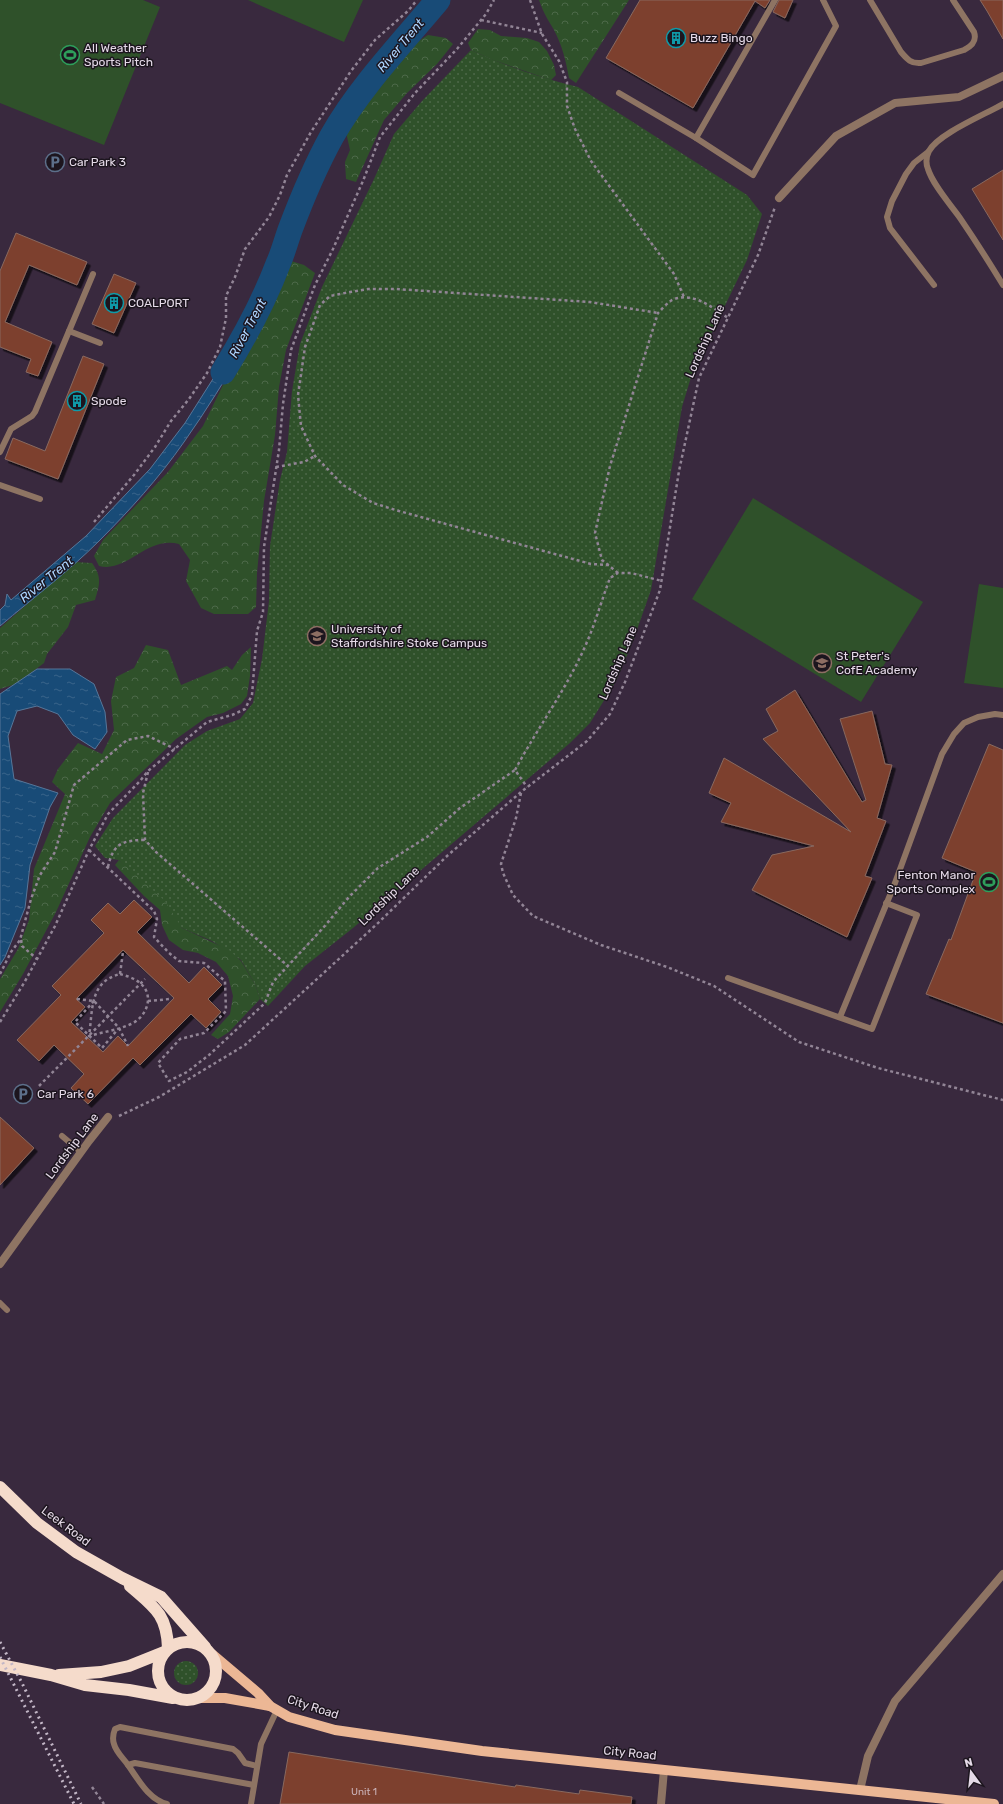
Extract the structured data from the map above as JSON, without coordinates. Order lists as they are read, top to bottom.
{
  "streets": {
    "highway": ["Leek Road"],
    "main road": ["City Road"],
    "street": ["Lordship Lane"]
  },
  "crossings": [
    ["Leek Road", "City Road"]
  ],
  "water": ["River Trent"],
  "places": {
    "building": ["Buzz Bingo", "COALPORT", "Spode"],
    "sports": ["All Weather Sports Pitch", "Fenton Manor Sports Complex"],
    "parking": ["Car Park 3", "Car Park 6"],
    "school or university": ["University of Staffordshire Stoke Campus", "St Peter's CofE Academy"]
  },
  "house_numbers": ["Unit 1"],
  "north": "top"
}
